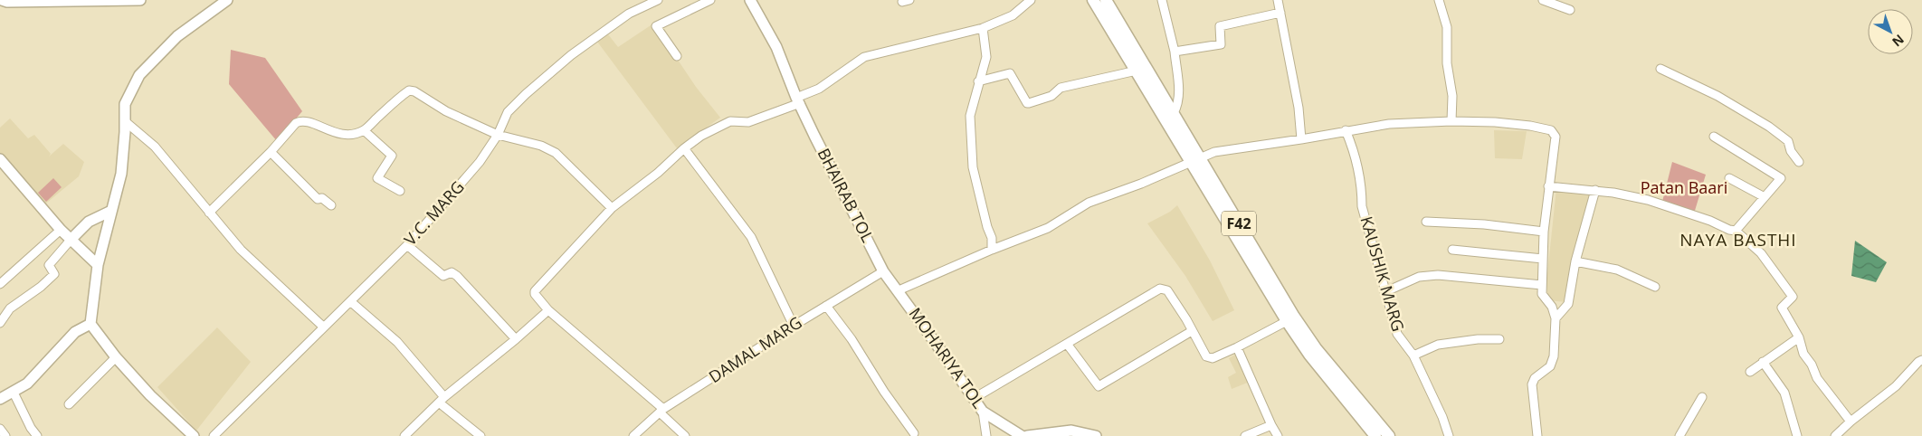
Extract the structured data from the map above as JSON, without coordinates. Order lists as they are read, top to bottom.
{
  "streets": {
    "highway": ["F42"],
    "main road": ["BHAIRAB TOL", "MOHARIYA TOL"],
    "street": ["V.C. MARG", "KAUSHIK MARG", "DAMAL MARG"]
  },
  "crossings": [
    ["BHAIRAB TOL", "DAMAL MARG"],
    ["BHAIRAB TOL", "MOHARIYA TOL"]
  ],
  "districts": ["NAYA BASTHI"],
  "parks": ["Patan Baari"],
  "north": "bottom right"
}
